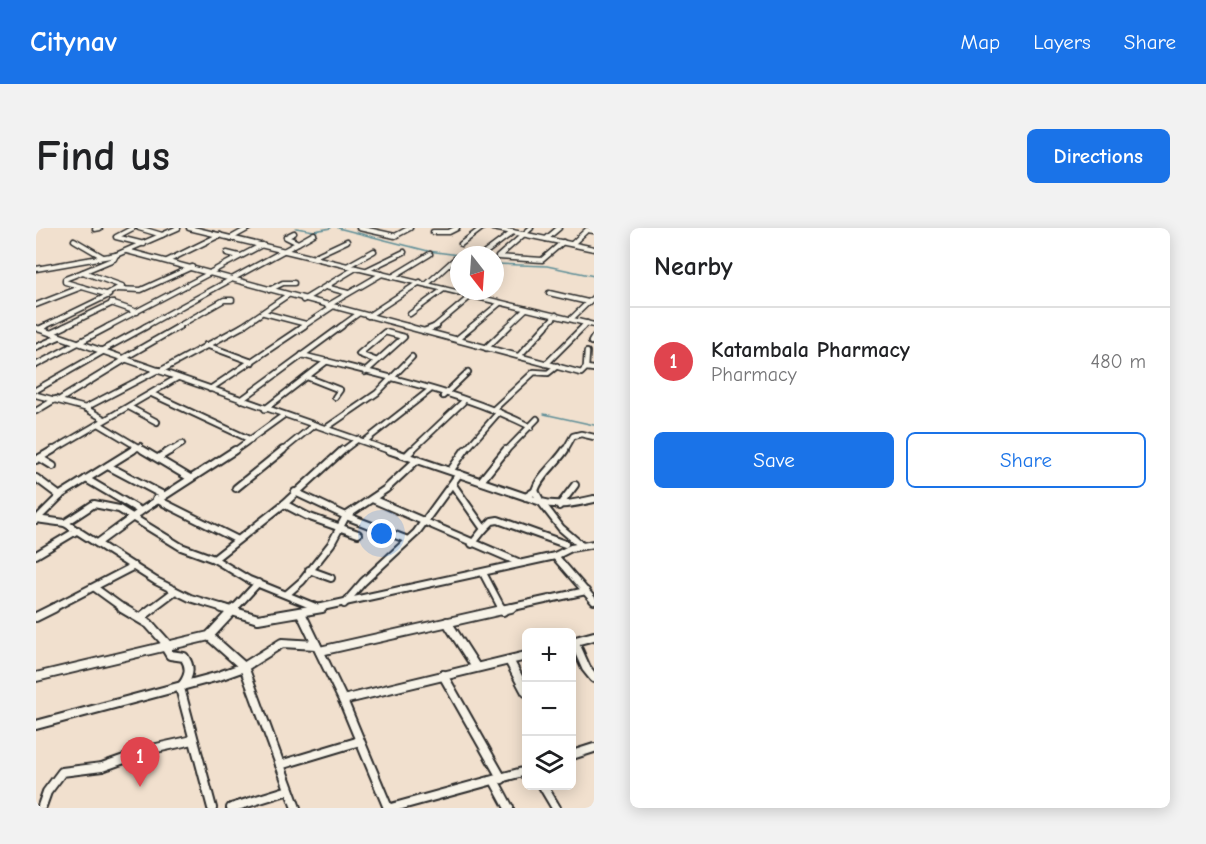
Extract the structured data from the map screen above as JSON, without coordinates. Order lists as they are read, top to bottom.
{
  "north": "bottom",
  "page": {
    "header": "Citynav",
    "nav": ["Map", "Layers", "Share"],
    "buttons": [
      "Directions",
      ["Save", "Share"]
    ],
    "title": "Find us",
    "heading": "Nearby",
    "list": [
      {
        "mark": "1",
        "name": "Katambala Pharmacy",
        "note": "Pharmacy",
        "value": "480 m"
      }
    ],
    "map_buttons": ["+", "−"],
    "pins": "1"
  }
}
